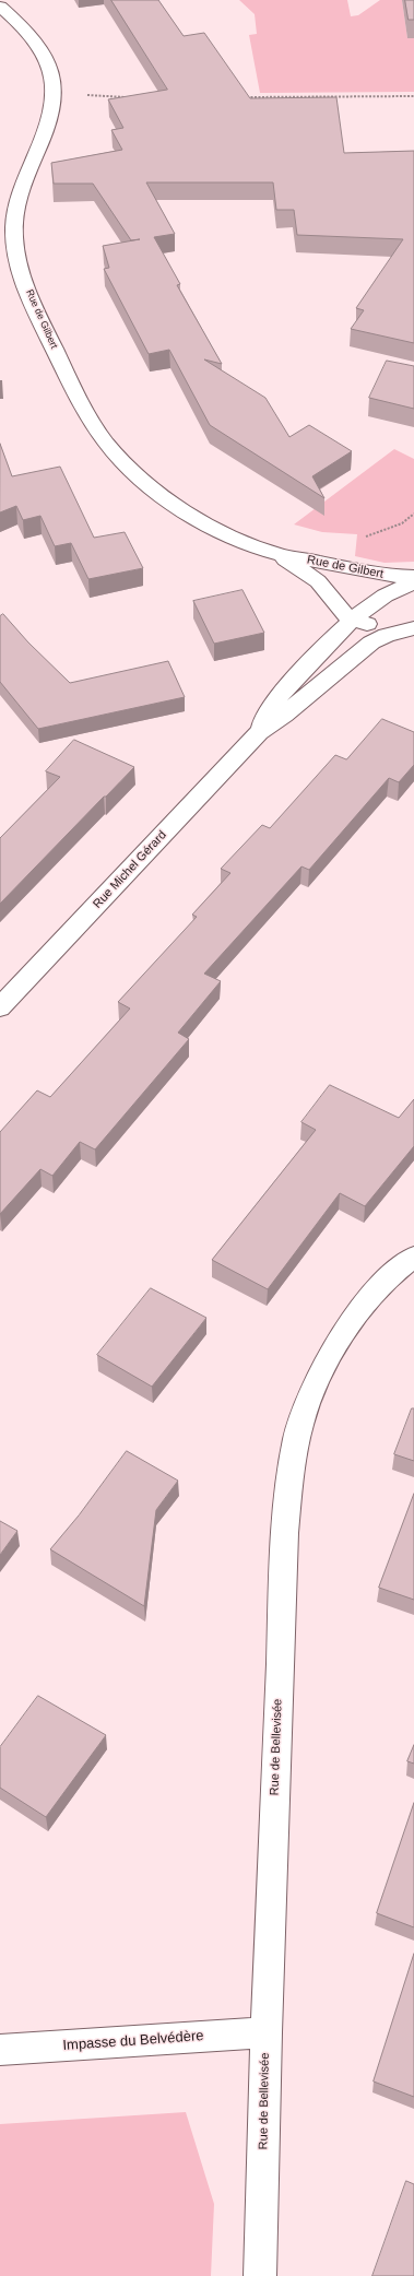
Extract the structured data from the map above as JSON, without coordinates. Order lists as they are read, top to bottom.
{
  "streets": {
    "street": [
      "Rue de Gilbert",
      "Rue Michel Gérard",
      "Rue de Bellevisée",
      "Impasse du Belvédère"
    ]
  },
  "crossings": [
    ["Rue de Gilbert", "Rue Michel Gérard"],
    ["Rue de Bellevisée", "Impasse du Belvédère"]
  ]
}
